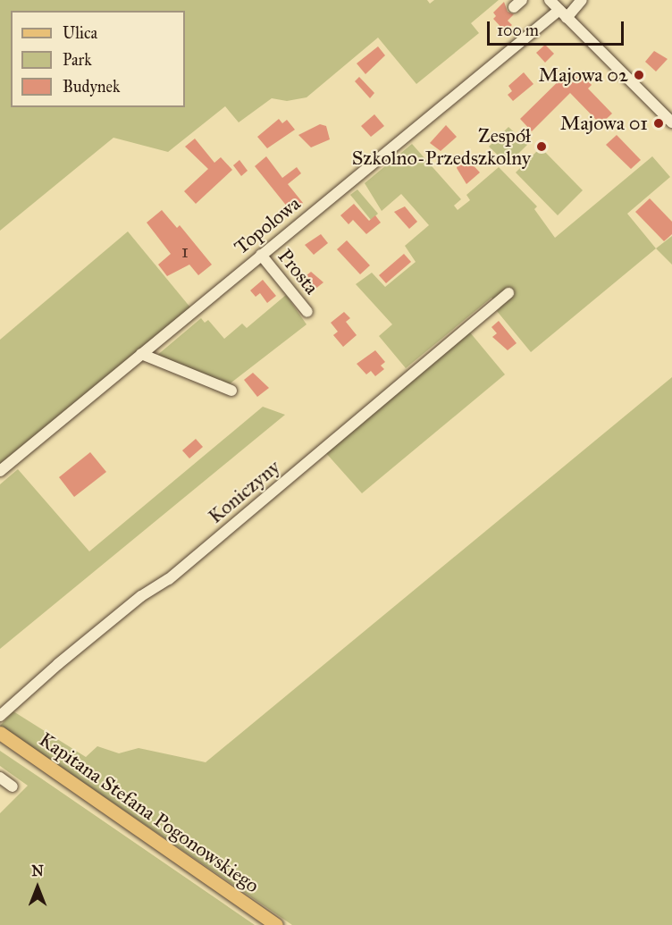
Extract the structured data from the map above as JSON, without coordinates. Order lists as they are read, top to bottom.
{
  "streets": {
    "main road": ["Kapitana Stefana Pogonowskiego"],
    "street": ["Topolowa", "Prosta", "Koniczyny"]
  },
  "crossings": [
    ["Topolowa", "Prosta"]
  ],
  "places": ["Majowa 02", "Majowa 01", "Zespół Szkolno-Przedszkolny"],
  "house_numbers": ["1"],
  "legend": ["Ulica", "Park", "Budynek"],
  "scale_bar": "100 m",
  "north": "top"
}
